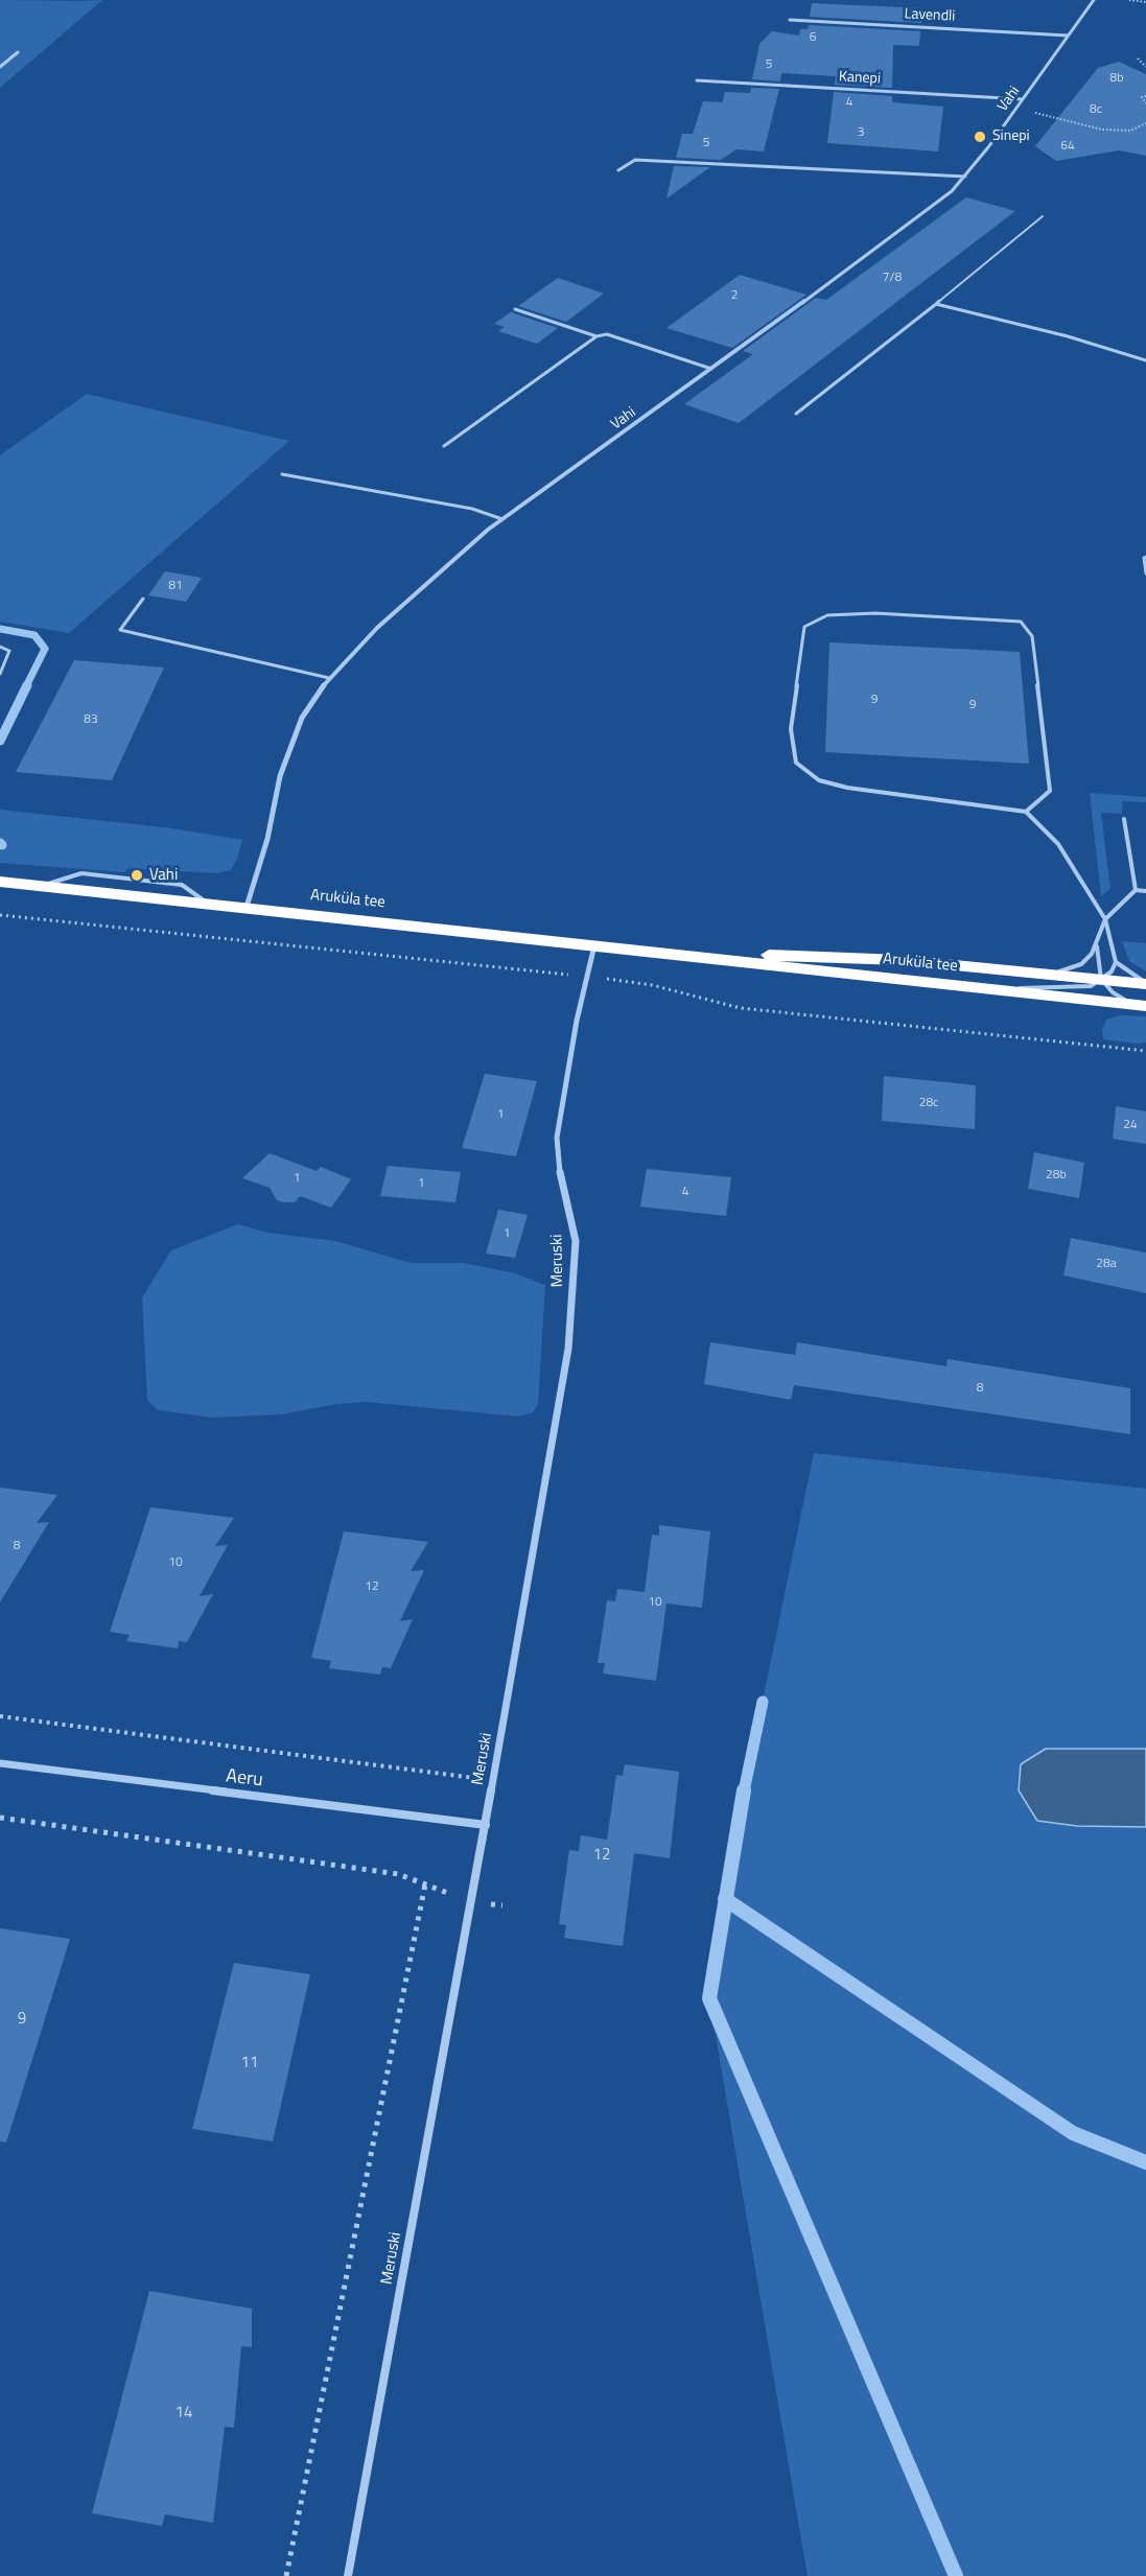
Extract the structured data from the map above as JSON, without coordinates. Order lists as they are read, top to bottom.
{
  "streets": {
    "highway": ["Aruküla tee"],
    "street": [
      "Lavendli",
      "Kanepi",
      "Vahi",
      "Meruski",
      "Aeru"
    ]
  },
  "crossings": [
    ["Lavendli", "Vahi"],
    ["Kanepi", "Vahi"],
    ["Vahi", "Aruküla tee"],
    ["Aruküla tee", "Meruski"],
    ["Meruski", "Aeru"]
  ],
  "places": ["Sinepi", "Vahi"],
  "house_numbers": [
    "6",
    "5",
    "8b",
    "4",
    "8c",
    "3",
    "5",
    "64",
    "7/8",
    "2",
    "81",
    "9",
    "9",
    "83",
    "28c",
    "1",
    "24",
    "28b",
    "1",
    "1",
    "4",
    "1",
    "28a",
    "8",
    "8",
    "10",
    "12",
    "10",
    "12",
    "9",
    "11",
    "14"
  ]
}
